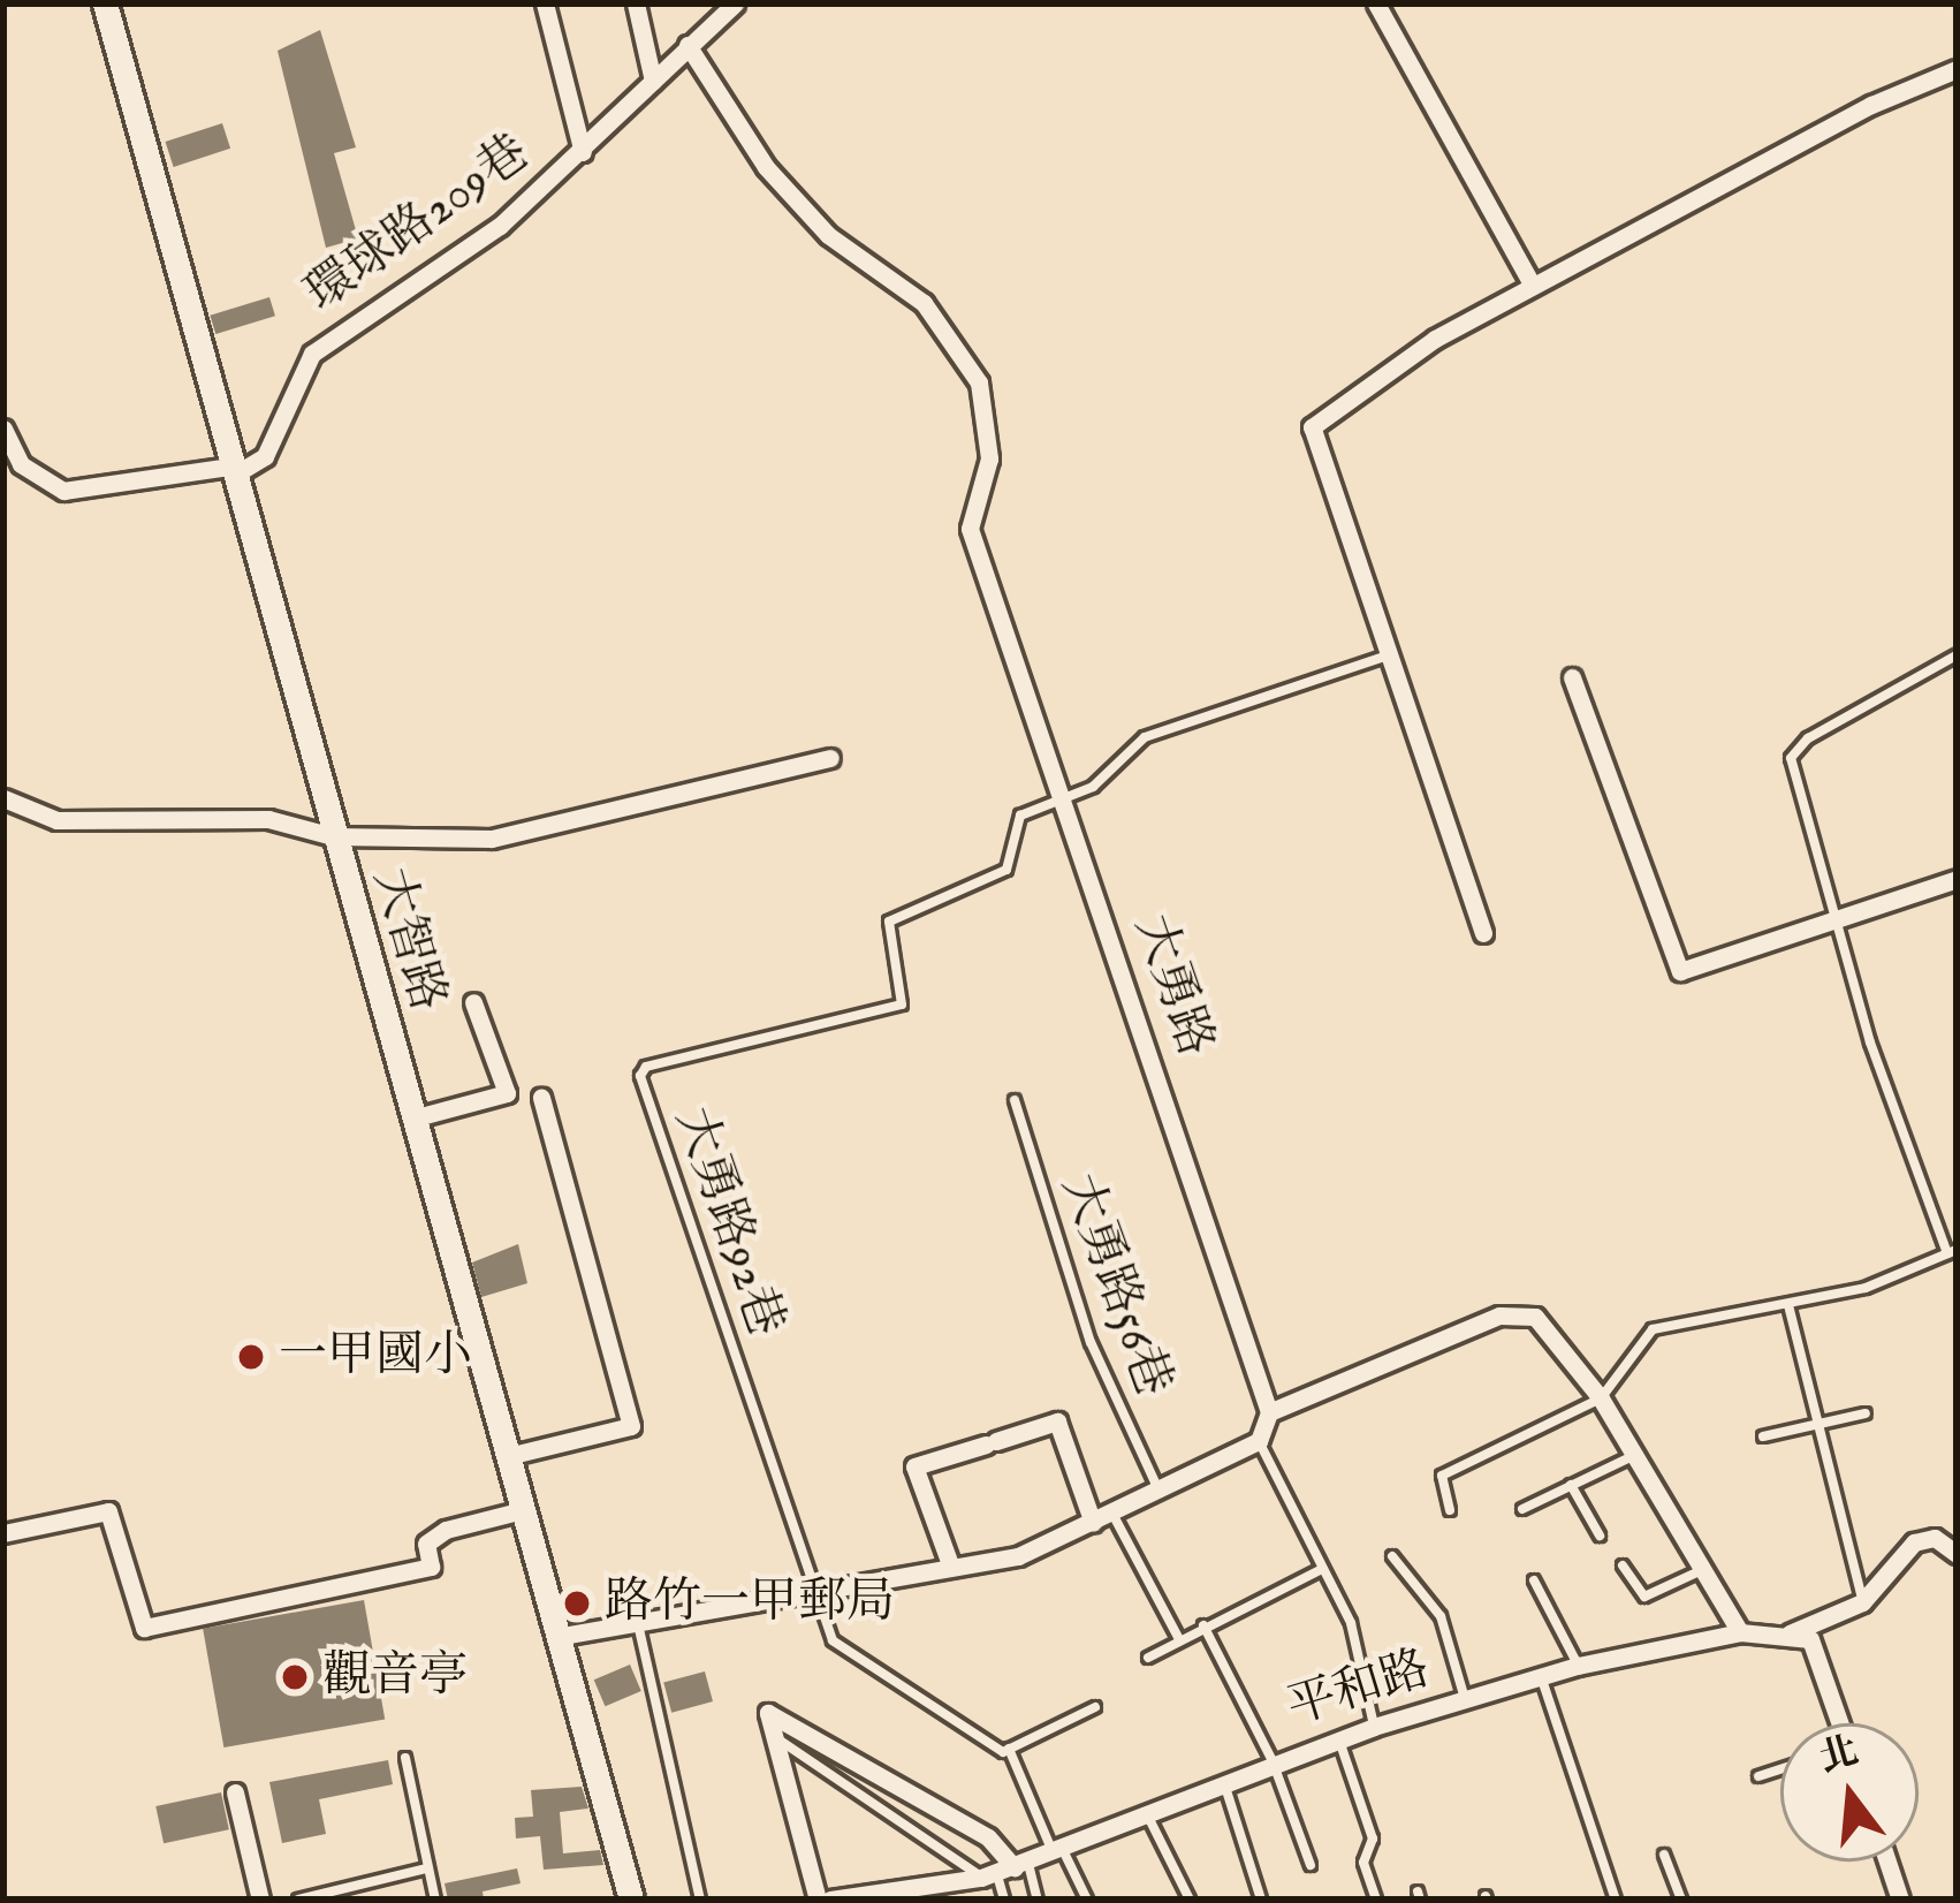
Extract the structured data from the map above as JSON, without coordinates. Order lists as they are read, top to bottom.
{
  "streets": {
    "street": [
      "環球路209巷",
      "大智路",
      "大勇路",
      "平和路"
    ],
    "lane": ["大勇路92巷", "大勇路56巷"]
  },
  "crossings": [
    ["環球路209巷", "大智路"],
    ["環球路209巷", "大勇路"],
    ["大勇路", "大勇路92巷"]
  ],
  "places": ["一甲國小", "路竹一甲郵局", "觀音亭"],
  "north": "top"
}
